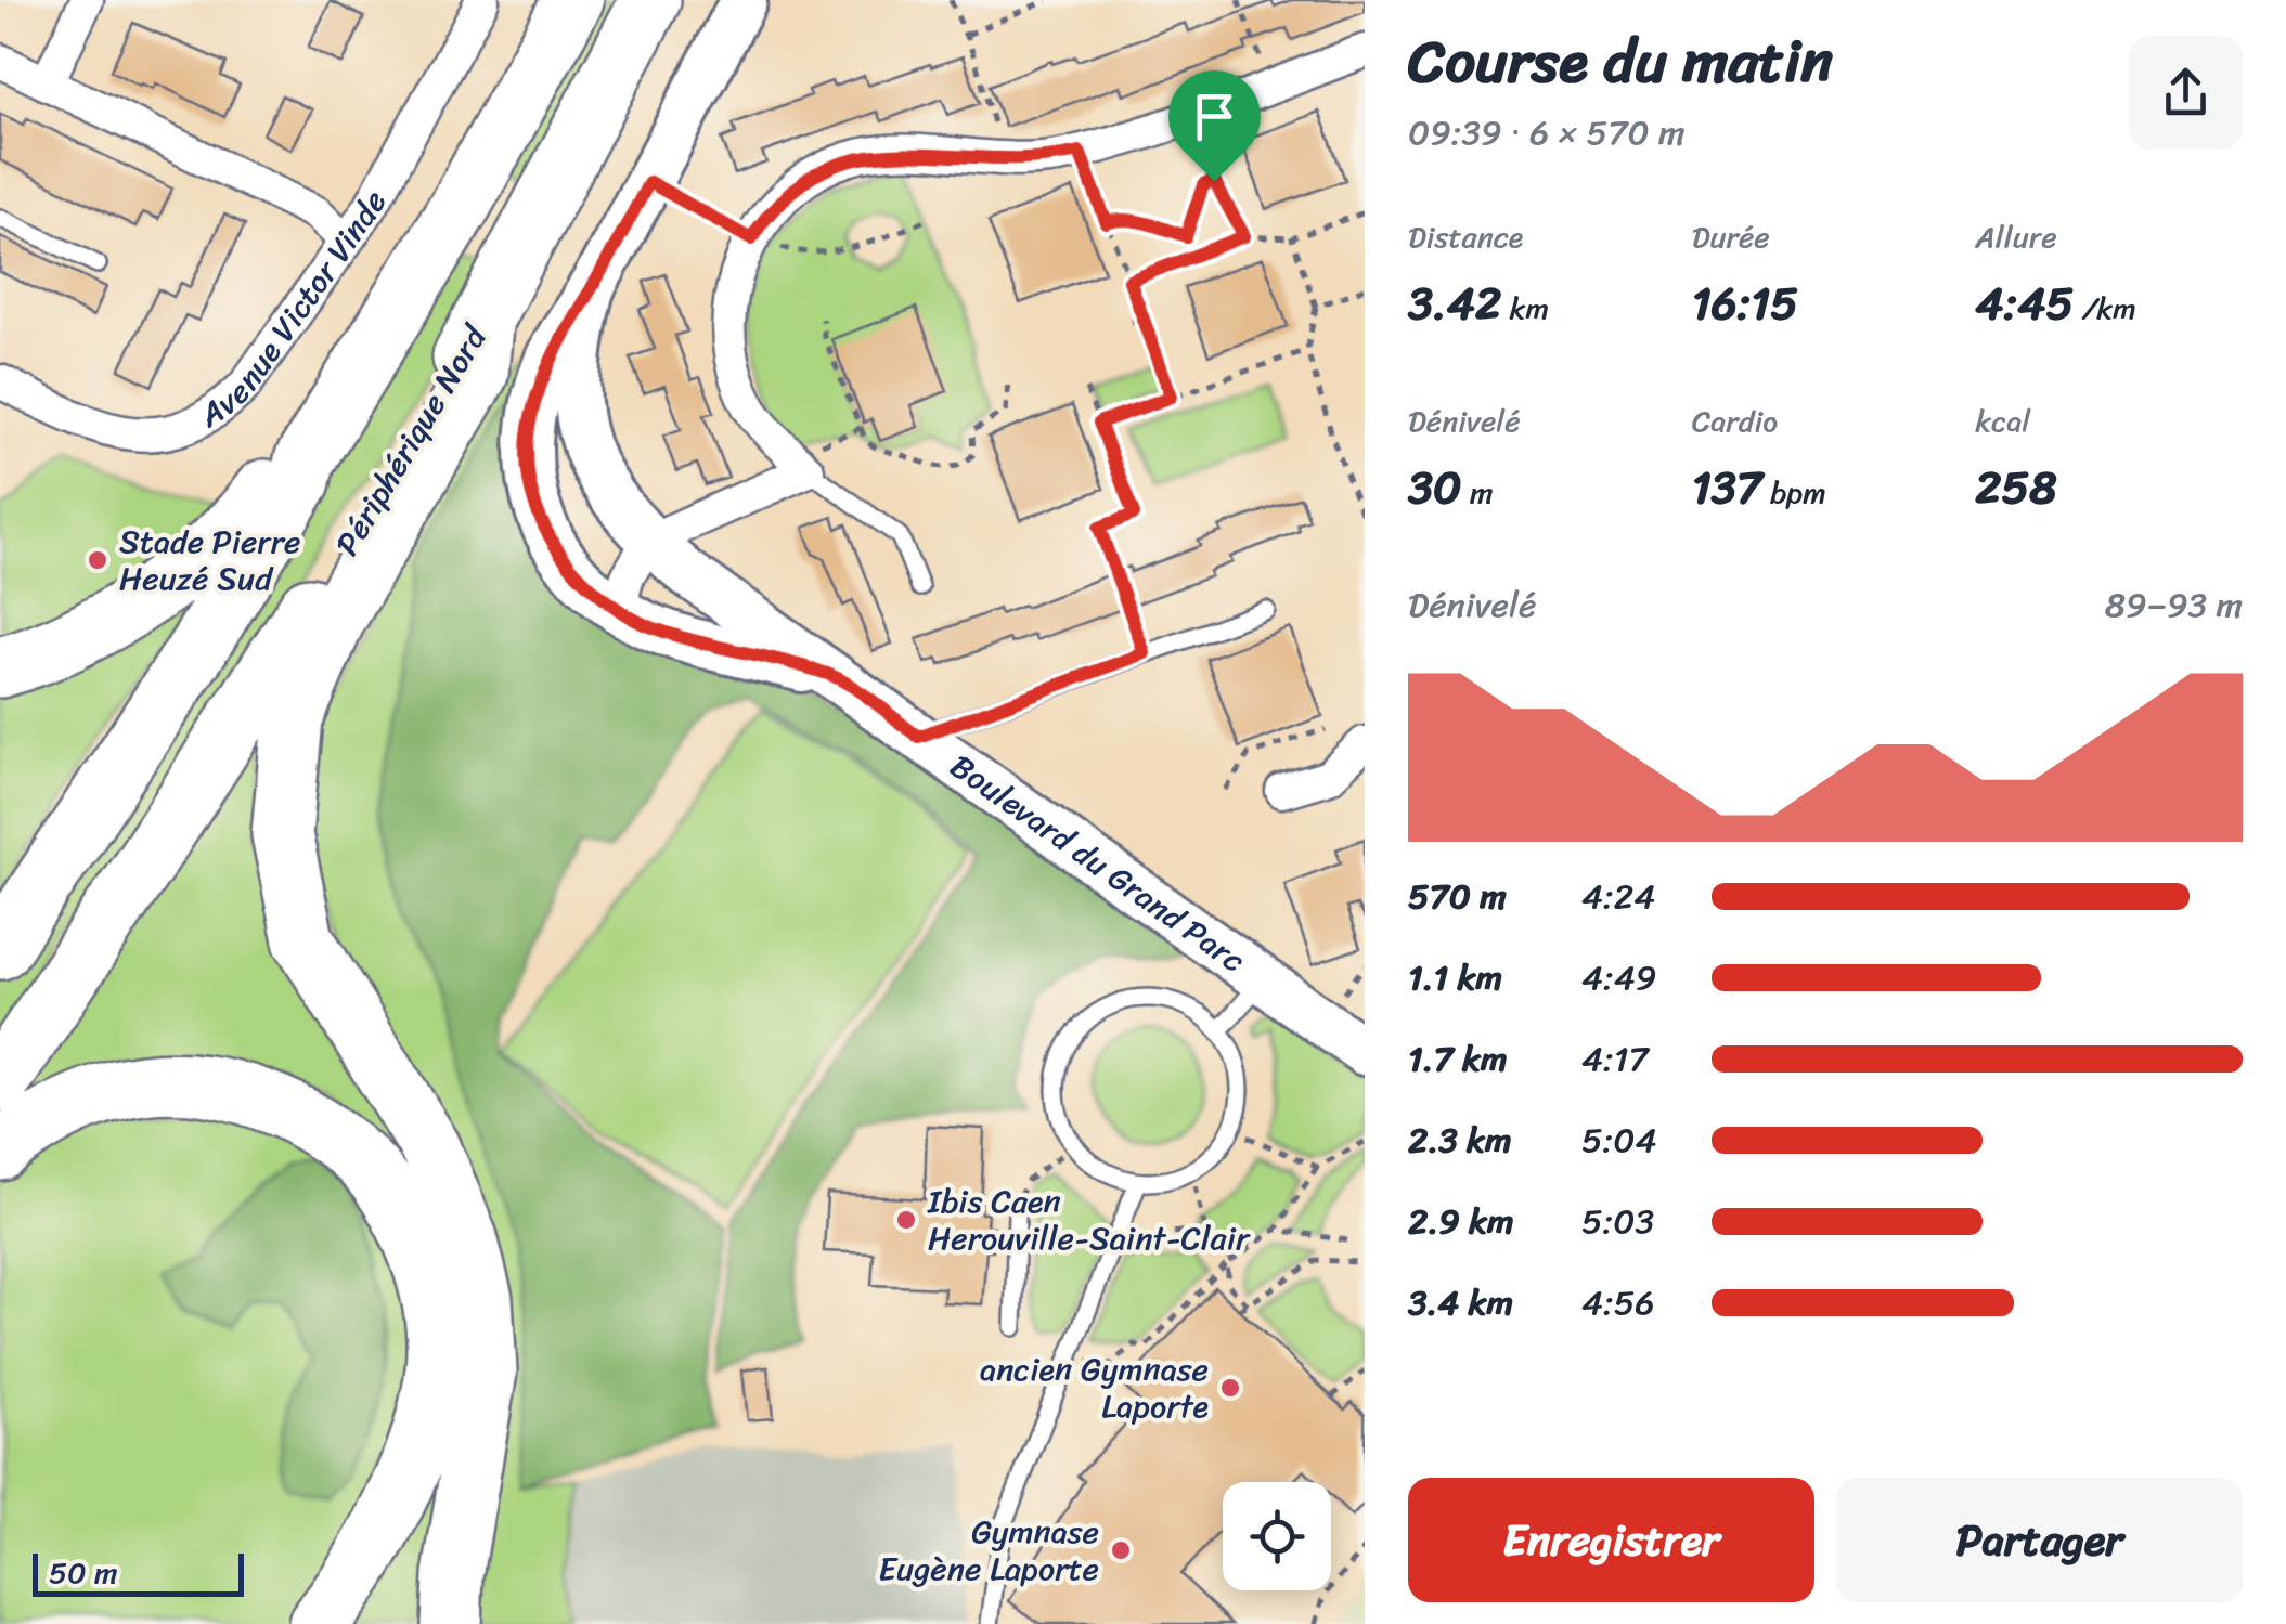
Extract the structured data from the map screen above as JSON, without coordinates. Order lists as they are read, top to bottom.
{
  "streets": {
    "highway": ["Périphérique Nord"],
    "street": ["Avenue Victor Vinde", "Boulevard du Grand Parc"]
  },
  "places": [
    "Stade Pierre Heuzé Sud",
    "Ibis Caen Herouville-Saint-Clair",
    "ancien Gymnase Laporte",
    "Gymnase Eugène Laporte"
  ],
  "scale_bar": "50 m",
  "page": {
    "heading": ["Course du matin", "09:39 · 6 × 570 m"],
    "stats": [
      ["Distance", "3.42 km"],
      ["Durée", "16:15"],
      ["Allure", "4:45 /km"],
      ["Dénivelé", "30 m"],
      ["Cardio", "137 bpm"],
      ["kcal", "258"]
    ],
    "chart": ["Dénivelé", "89–93 m"],
    "list": [
      {
        "name": "570 m",
        "note": "4:24"
      },
      {
        "name": "1.1 km",
        "note": "4:49"
      },
      {
        "name": "1.7 km",
        "note": "4:17"
      },
      {
        "name": "2.3 km",
        "note": "5:04"
      },
      {
        "name": "2.9 km",
        "note": "5:03"
      },
      {
        "name": "3.4 km",
        "note": "4:56"
      }
    ],
    "buttons": ["Enregistrer", "Partager"],
    "scale": "50 m"
  }
}
